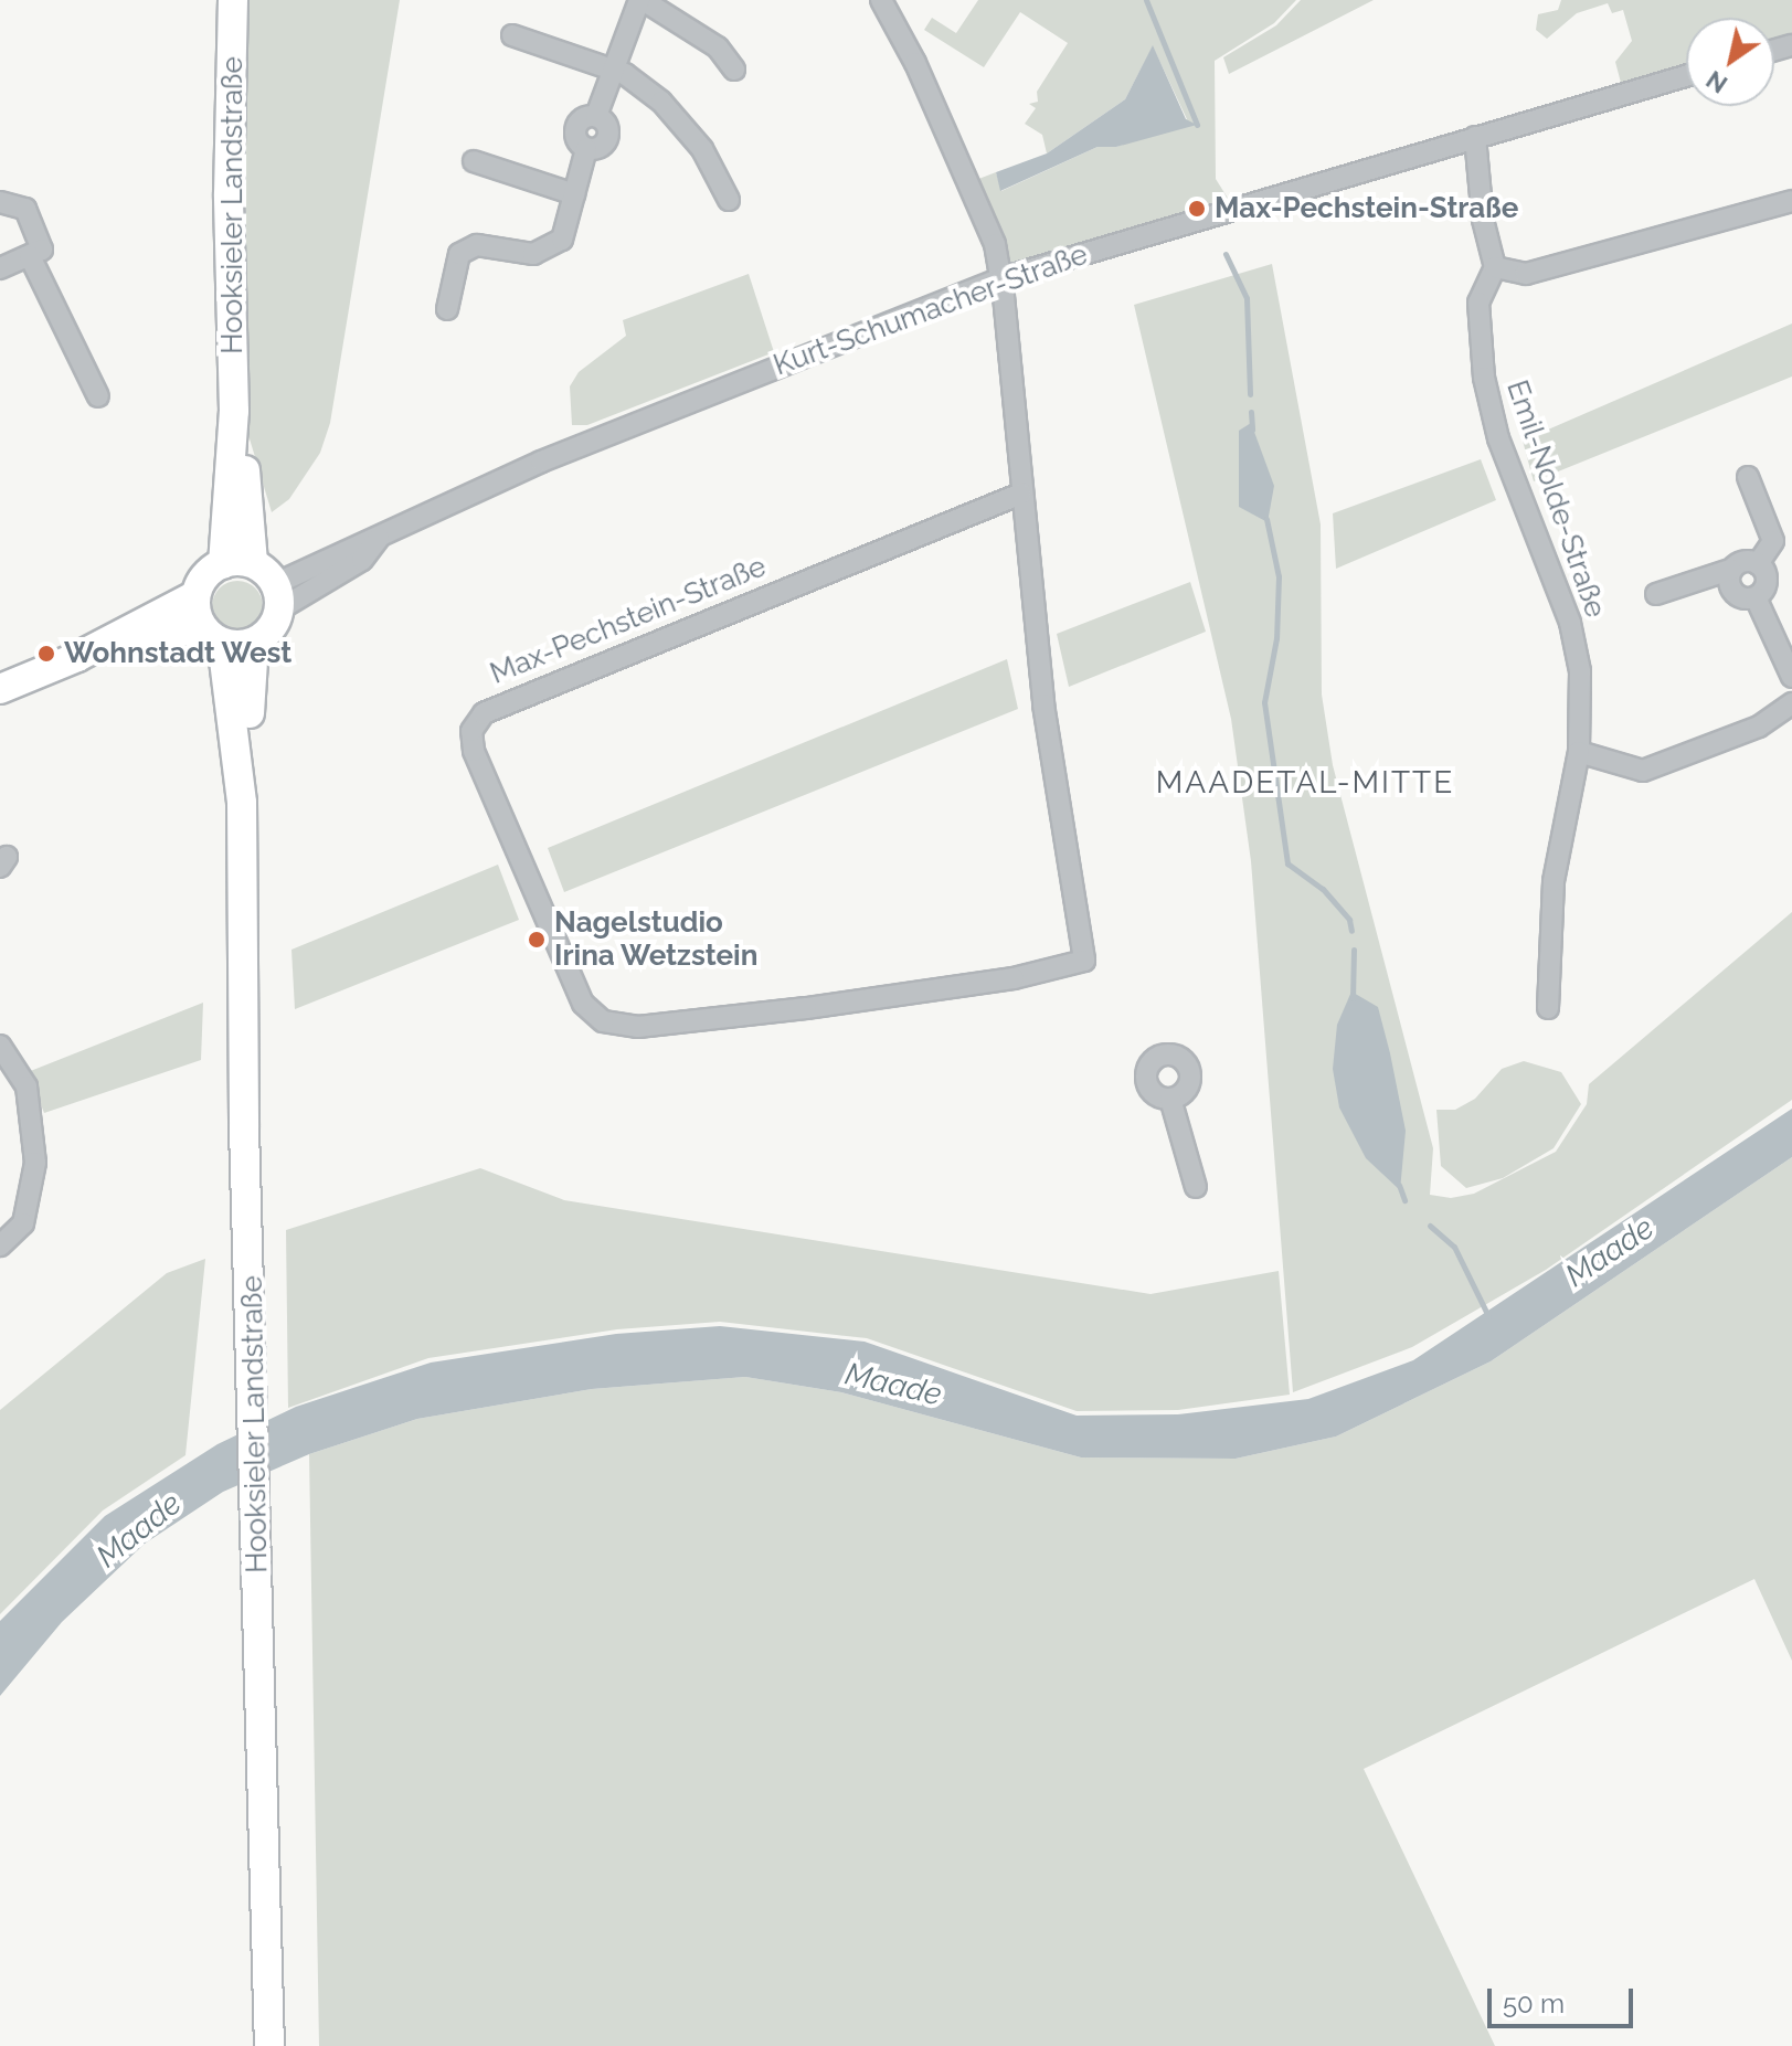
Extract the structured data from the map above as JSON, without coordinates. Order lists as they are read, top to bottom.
{
  "streets": {
    "main road": ["Hooksieler Landstraße"],
    "street": ["Kurt-Schumacher-Straße", "Emil-Nolde-Straße", "Max-Pechstein-Straße"]
  },
  "crossings": [
    ["Hooksieler Landstraße", "Kurt-Schumacher-Straße"],
    ["Kurt-Schumacher-Straße", "Max-Pechstein-Straße"]
  ],
  "districts": ["MAADETAL-MITTE"],
  "water": ["Maade"],
  "places": ["Max-Pechstein-Straße", "Wohnstadt West", "Nagelstudio Irina Wetzstein"],
  "scale_bar": "50 m",
  "north": "bottom left"
}
